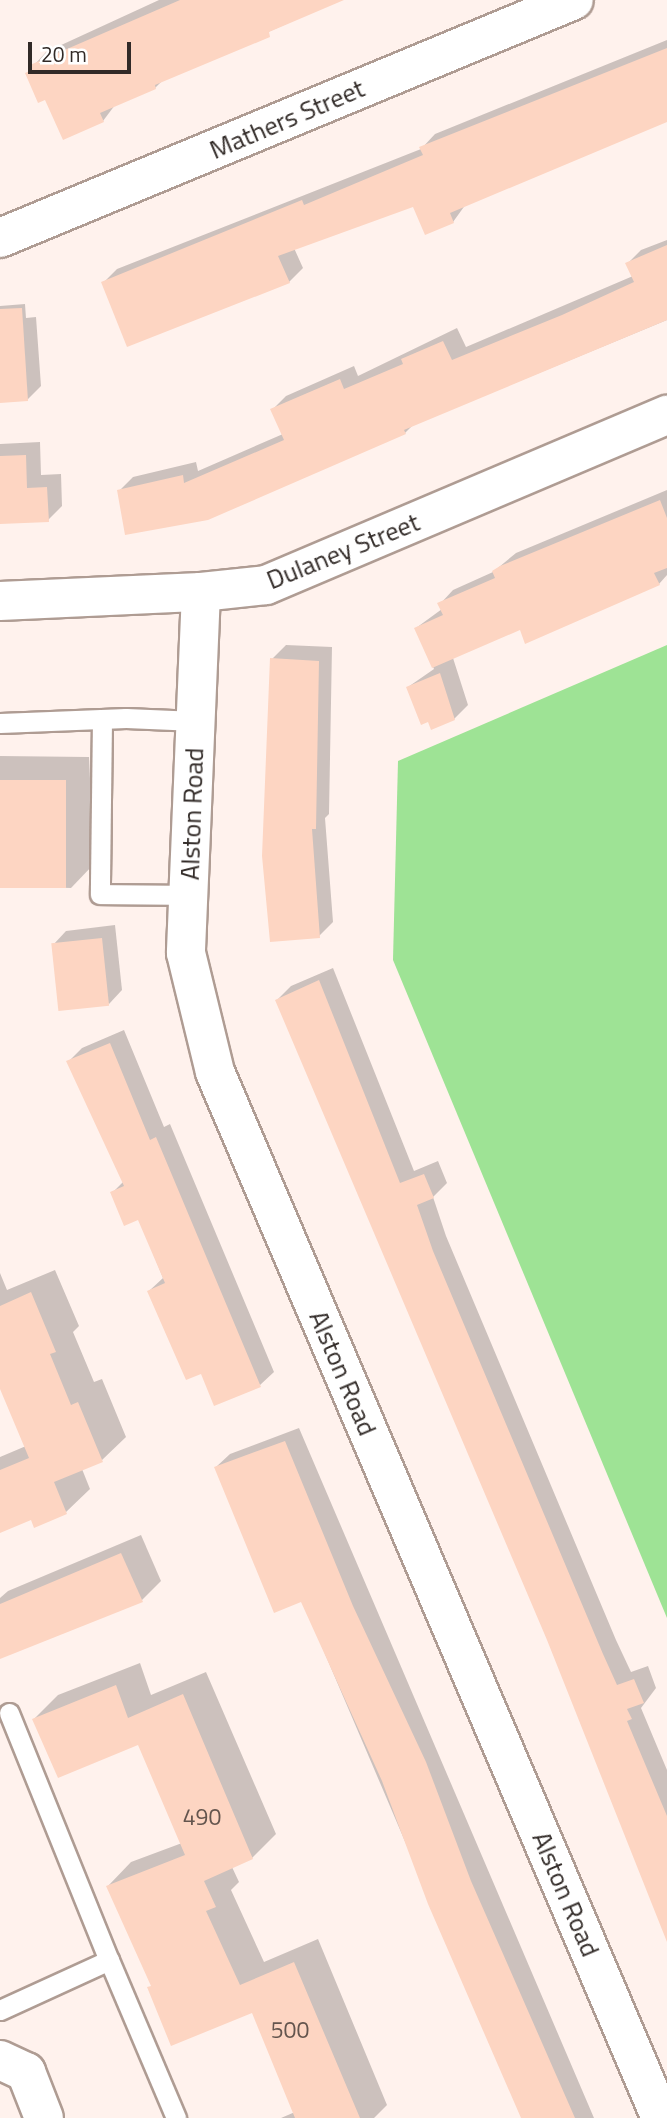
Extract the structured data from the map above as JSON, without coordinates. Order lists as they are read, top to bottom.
{
  "streets": {
    "street": ["Mathers Street", "Dulaney Street", "Alston Road"]
  },
  "crossings": [
    ["Dulaney Street", "Alston Road"]
  ],
  "house_numbers": ["490", "500"],
  "scale_bar": "20 m"
}
